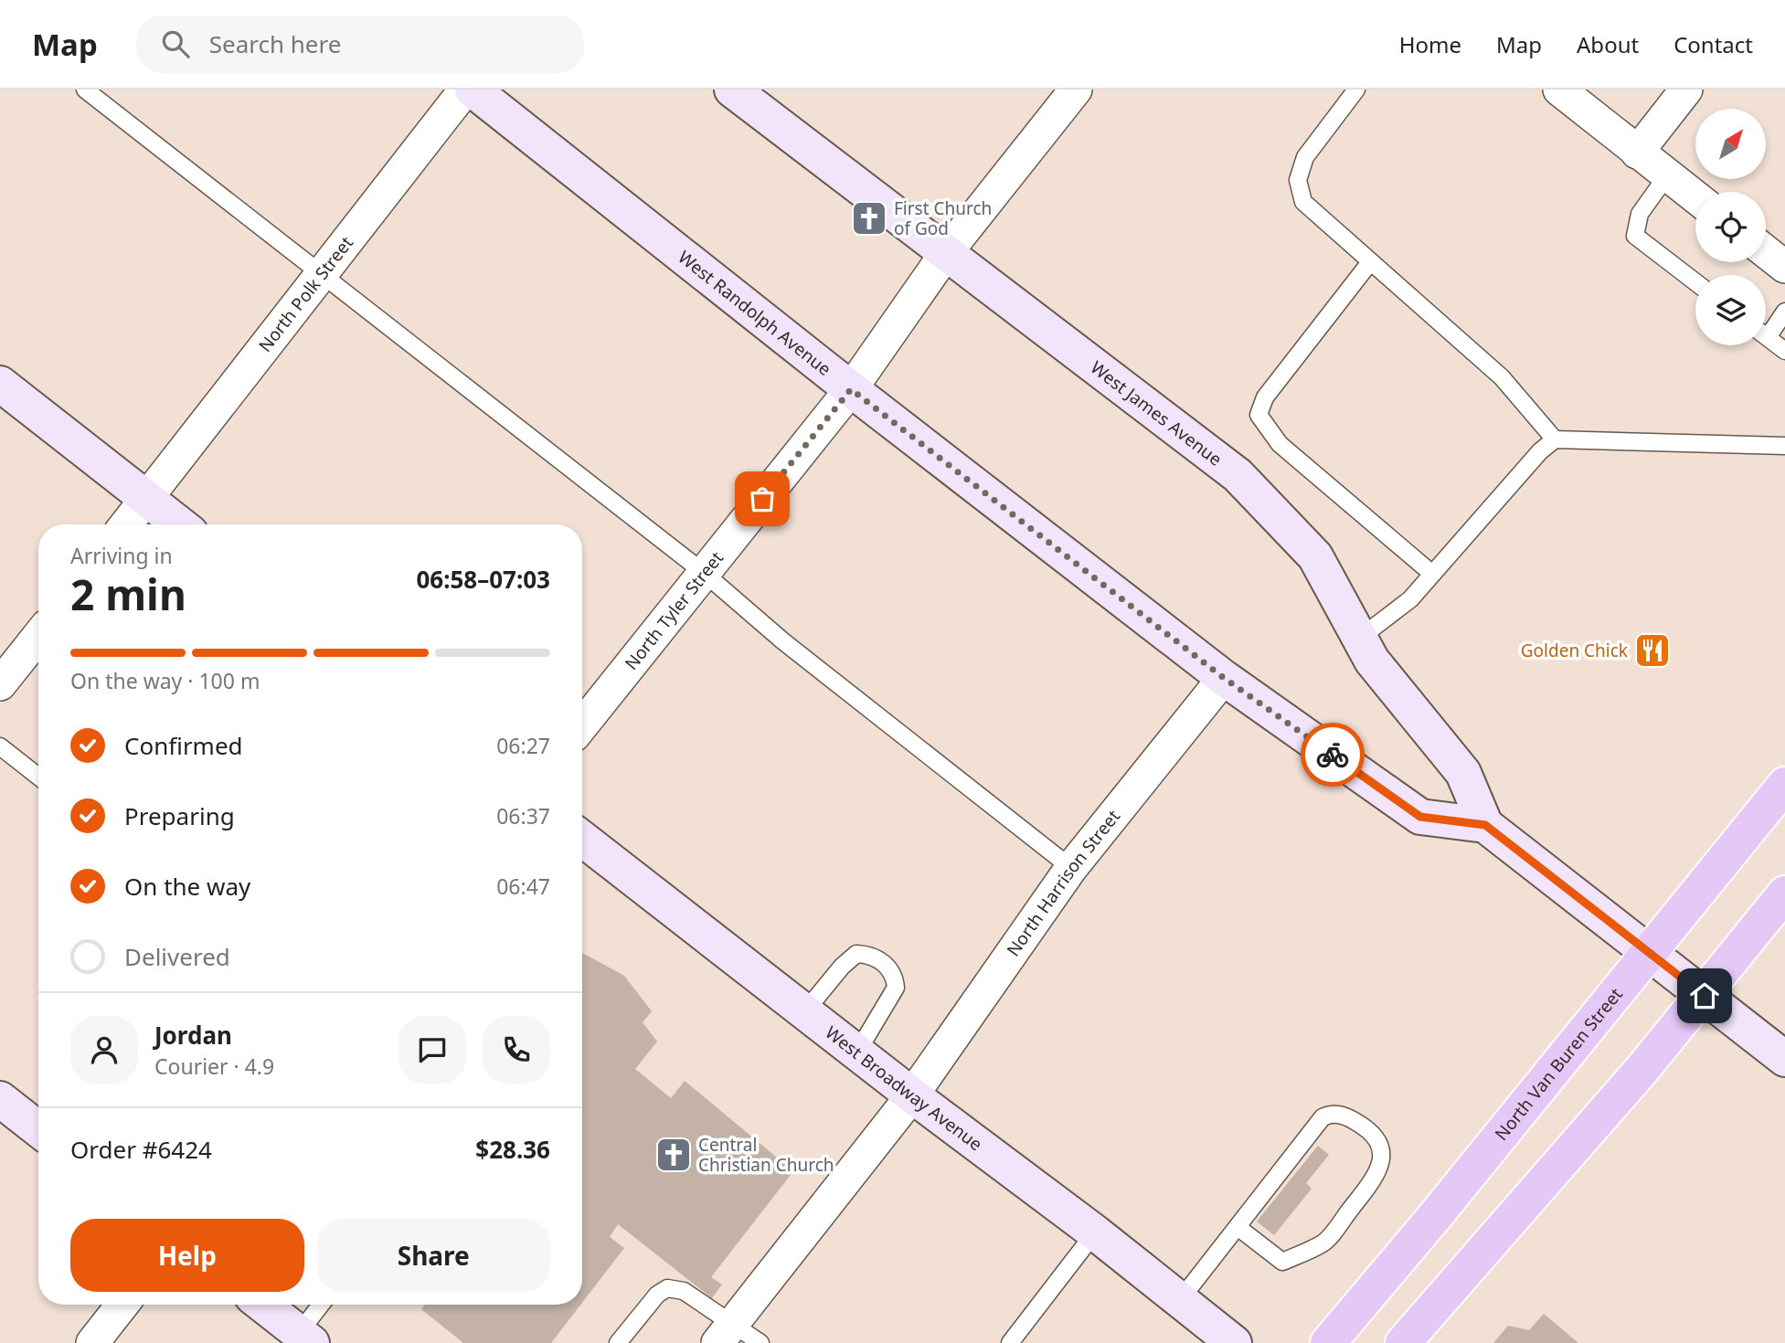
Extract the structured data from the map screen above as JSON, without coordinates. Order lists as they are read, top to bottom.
{
  "streets": {
    "main road": [
      "West Randolph Avenue",
      "West James Avenue",
      "North Van Buren Street",
      "West Broadway Avenue"
    ],
    "street": ["North Polk Street", "North Tyler Street", "North Harrison Street"]
  },
  "crossings": [
    ["West Randolph Avenue", "West James Avenue"],
    ["West Randolph Avenue", "North Tyler Street"],
    ["West Randolph Avenue", "North Harrison Street"],
    ["West James Avenue", "North Tyler Street"],
    ["North Harrison Street", "West Broadway Avenue"]
  ],
  "places": {
    "church": ["First Church of God", "Central Christian Church"],
    "restaurant": ["Golden Chick"]
  },
  "north": "top right",
  "page": {
    "header": "Map",
    "search": "Search here",
    "nav": [
      "Home",
      "Map",
      "About",
      "Contact"
    ],
    "heading": ["2 min", "Arriving in", "06:58–07:03"],
    "panel": [
      "Jordan",
      "Courier · 4.9",
      "Order #6424",
      "$28.36"
    ],
    "bar": "On the way · 100 m",
    "list": [
      ["Confirmed", "06:27"],
      ["Preparing", "06:37"],
      ["On the way", "06:47"],
      "Delivered"
    ],
    "buttons": ["Help", "Share"]
  }
}
